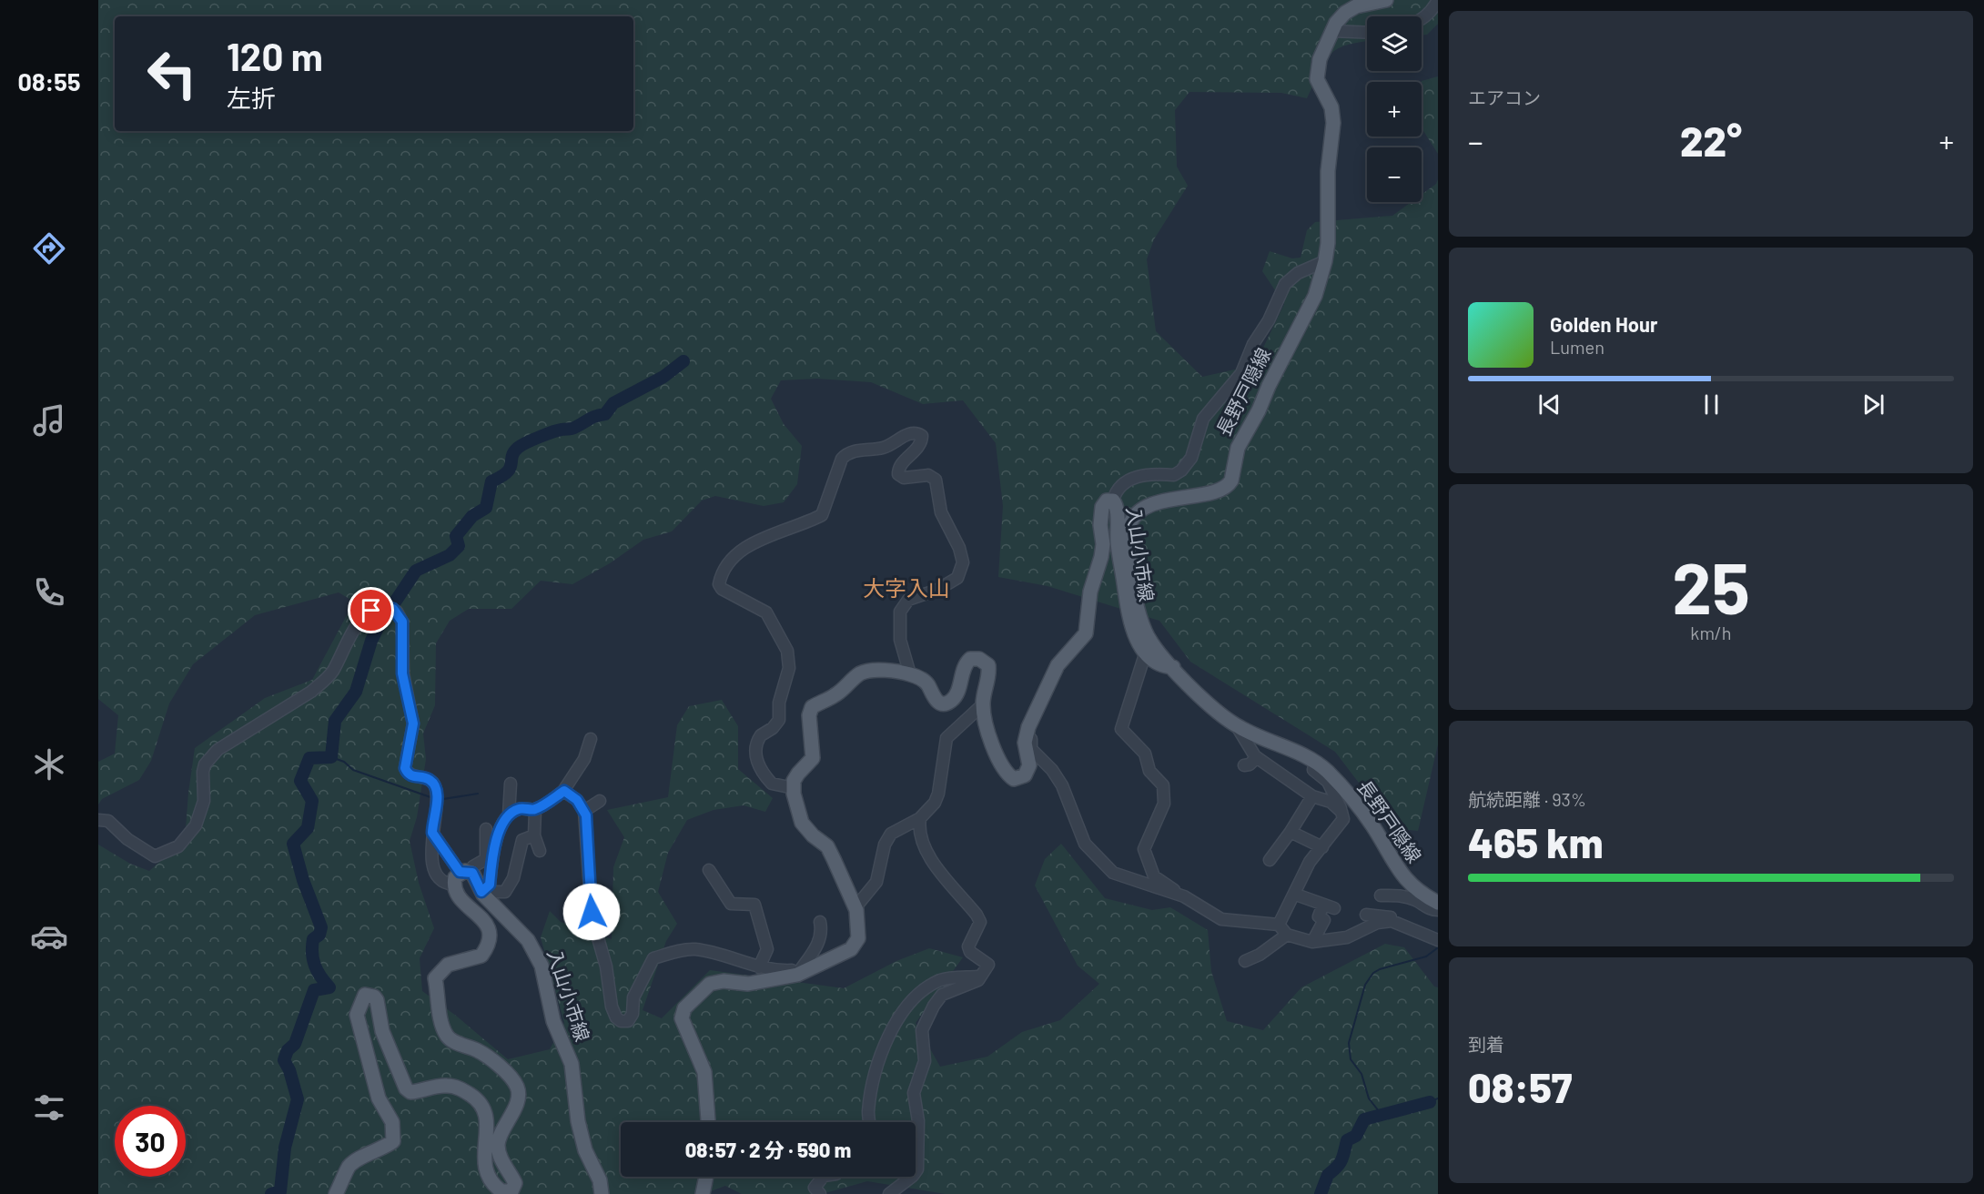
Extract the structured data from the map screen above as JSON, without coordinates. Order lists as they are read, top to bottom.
{
  "streets": {
    "main road": ["長野戸隠線", "入山小市線"]
  },
  "crossings": [
    ["長野戸隠線", "入山小市線"]
  ],
  "districts": ["大字入山"],
  "page": {
    "tabs": "08:55",
    "tile": [
      "エアコン",
      ["25", "km/h"],
      ["航続距離 · 93%", "465 km"],
      ["到着", "08:57"]
    ],
    "map_buttons": ["+", "−"],
    "turn": ["120 m", "左折"],
    "heat": ["−", "22°", "+"],
    "song": ["Golden Hour", "Lumen"],
    "limit": "30",
    "trip": "08:57 · 2 分 · 590 m"
  }
}
